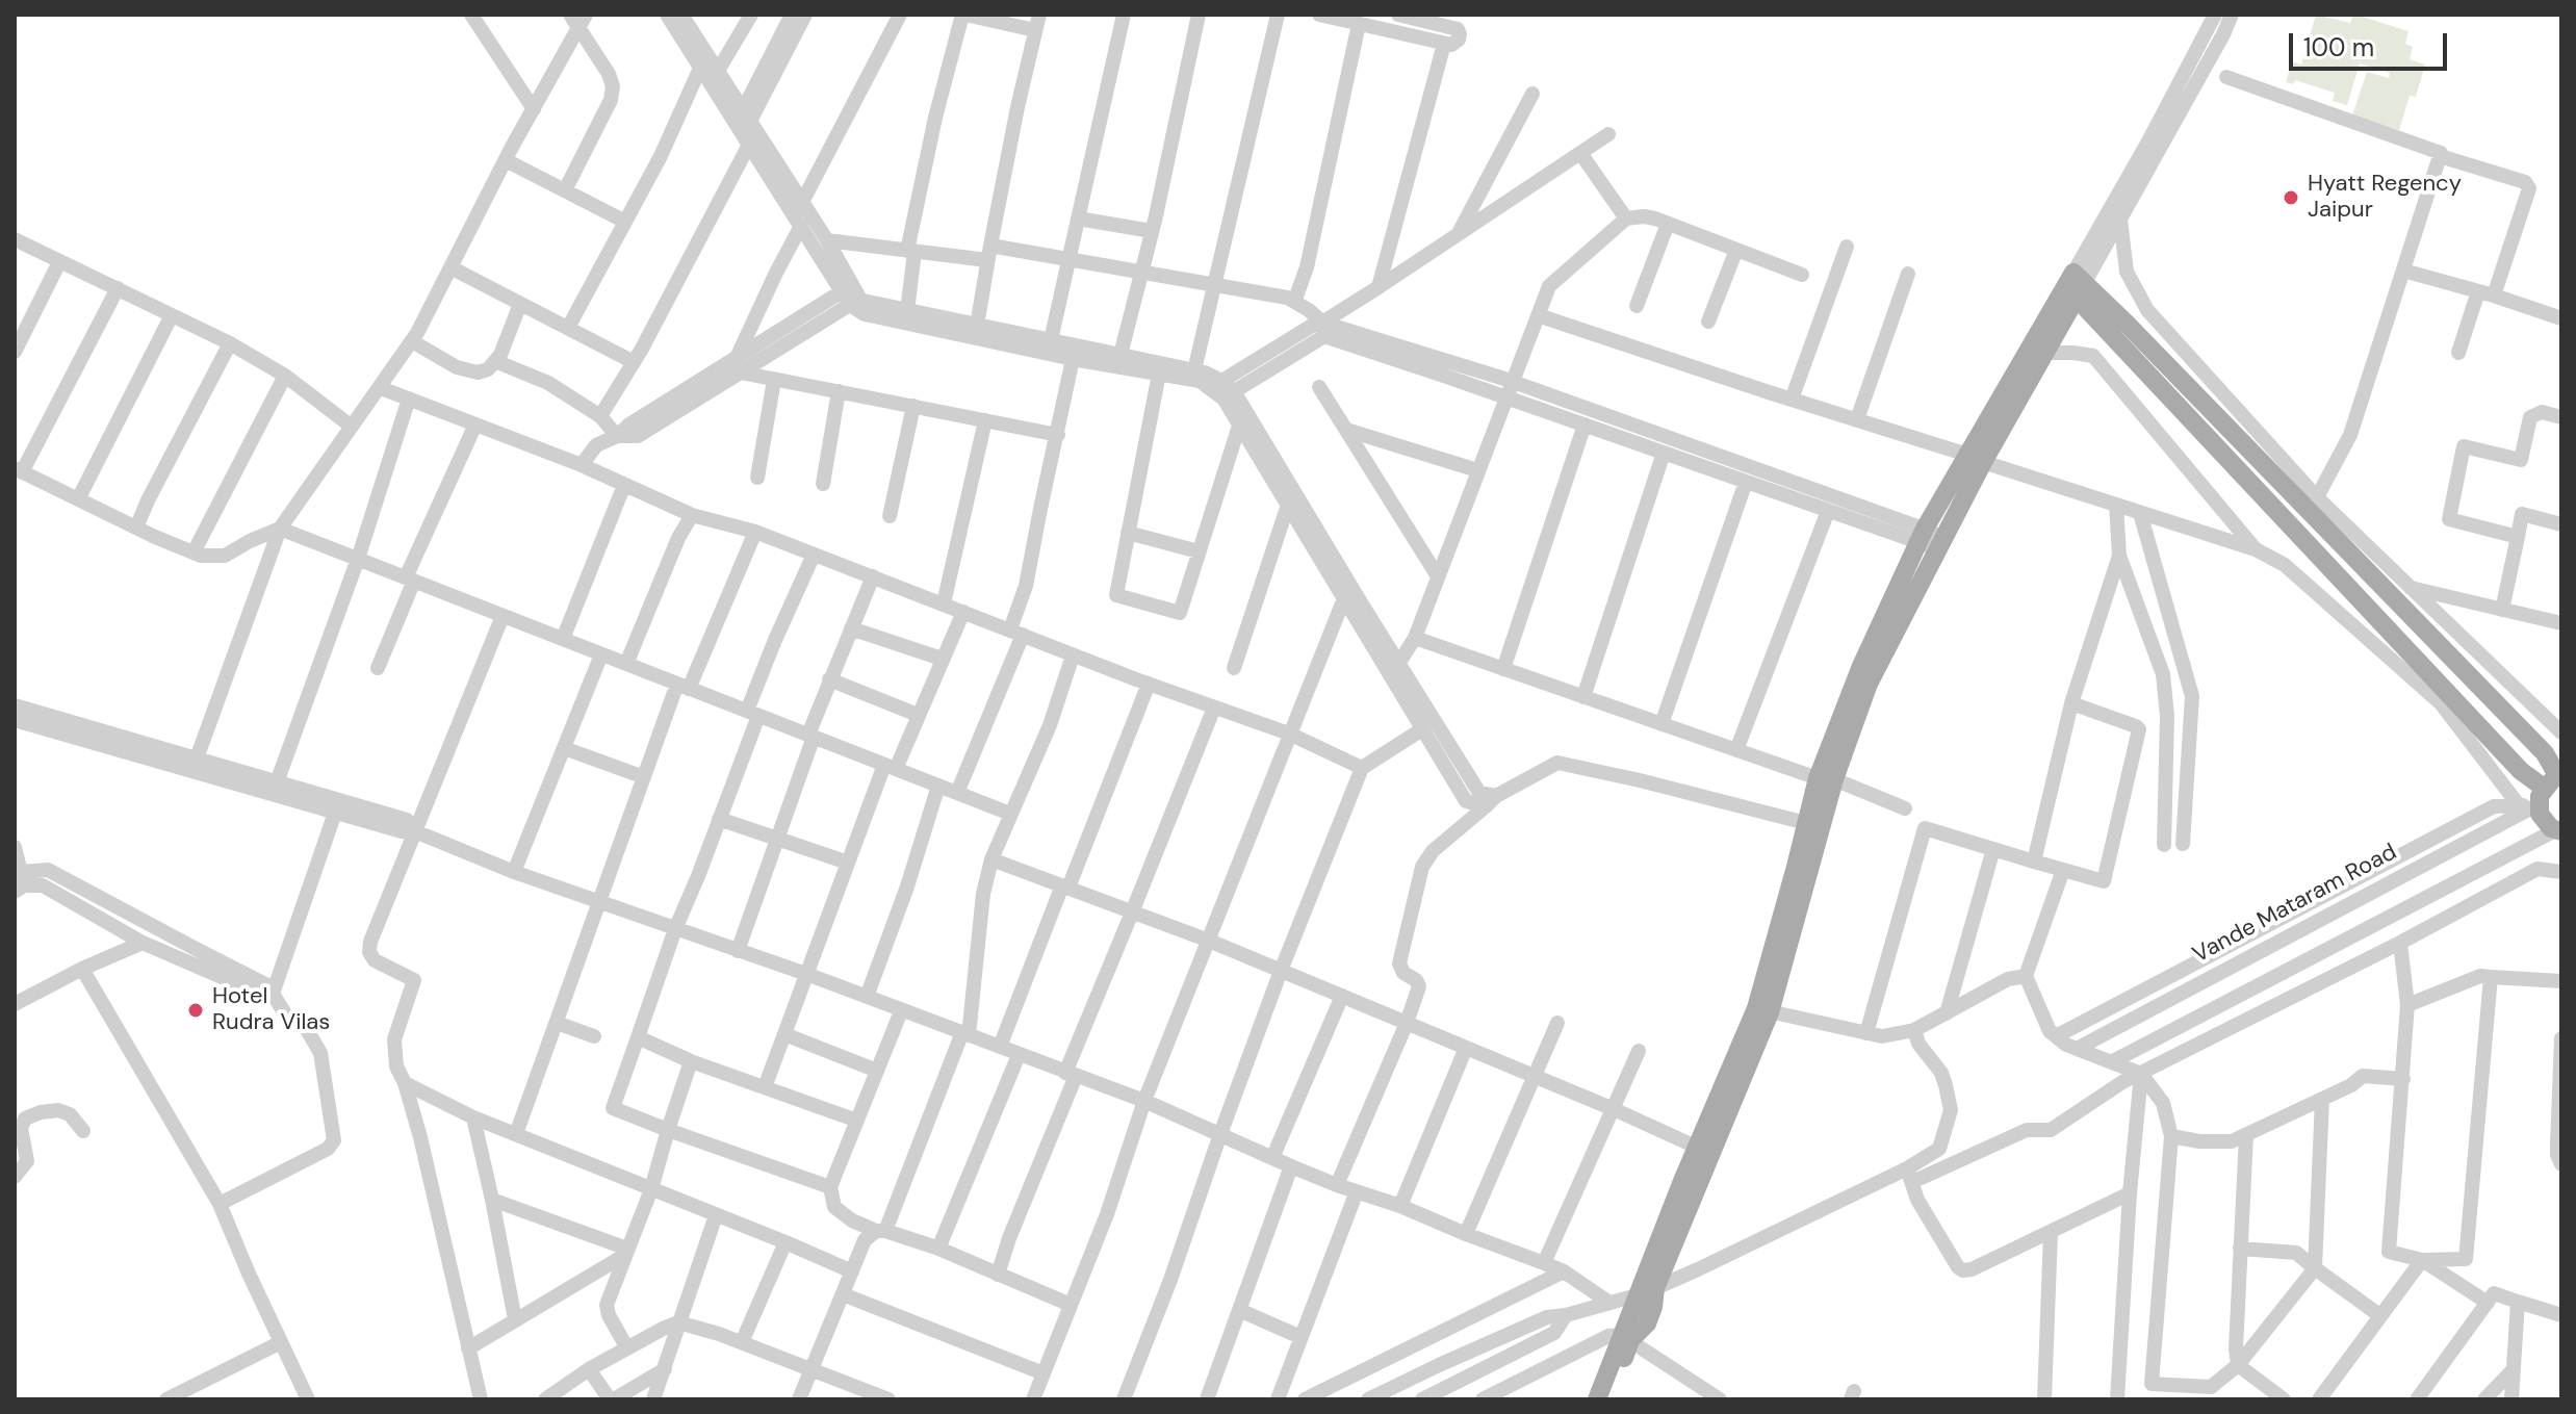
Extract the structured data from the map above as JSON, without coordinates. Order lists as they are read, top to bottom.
{
  "streets": {
    "street": ["Vande Mataram Road"]
  },
  "places": ["Hyatt Regency Jaipur", "Hotel Rudra Vilas"],
  "scale_bar": "100 m"
}
